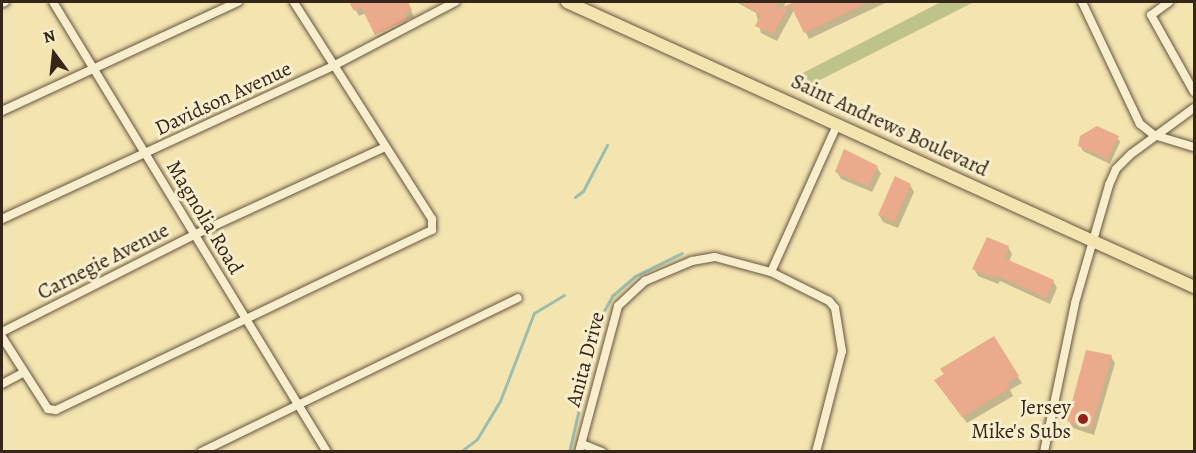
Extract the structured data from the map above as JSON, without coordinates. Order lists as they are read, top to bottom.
{
  "streets": {
    "main road": ["Saint Andrews Boulevard"],
    "street": [
      "Davidson Avenue",
      "Magnolia Road",
      "Carnegie Avenue",
      "Anita Drive"
    ]
  },
  "crossings": [
    ["Davidson Avenue", "Magnolia Road"],
    ["Magnolia Road", "Carnegie Avenue"]
  ],
  "places": ["Jersey Mike's Subs"],
  "north": "top"
}
